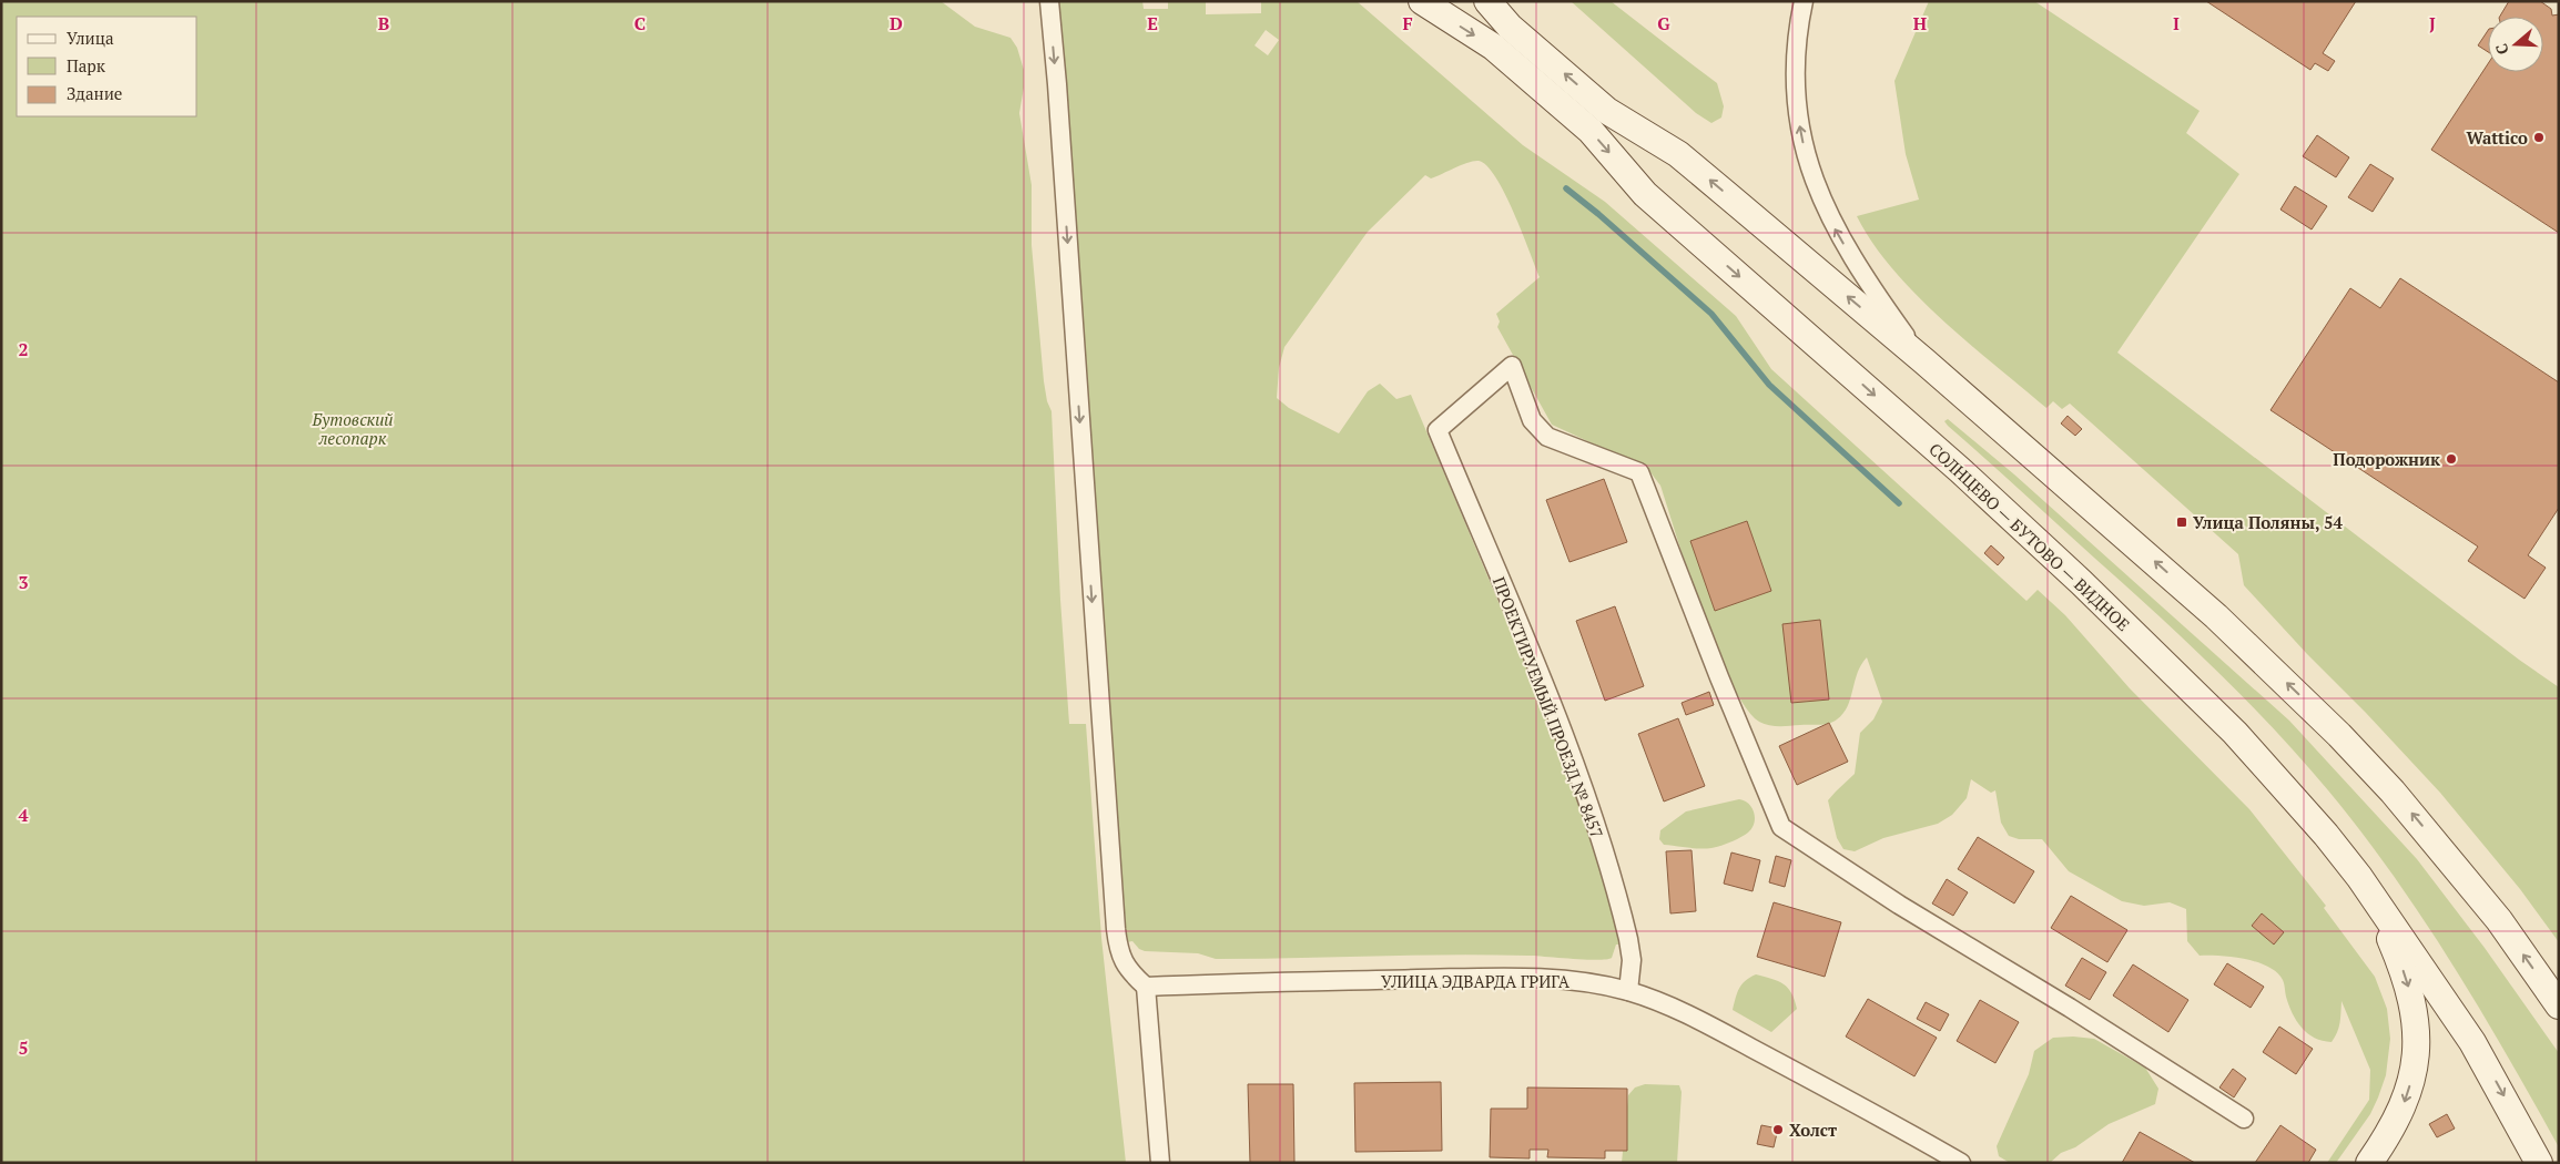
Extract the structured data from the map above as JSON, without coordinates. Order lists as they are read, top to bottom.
{
  "streets": {
    "main road": ["СОЛНЦЕВО — БУТОВО — ВИДНОЕ"],
    "street": ["ПРОЕКТИРУЕМЫЙ ПРОЕЗД № 8457", "УЛИЦА ЭДВАРДА ГРИГА"]
  },
  "crossings": [
    ["ПРОЕКТИРУЕМЫЙ ПРОЕЗД № 8457", "УЛИЦА ЭДВАРДА ГРИГА"]
  ],
  "parks": ["Бутовский лесопарк"],
  "places": {
    "other": ["Wattico", "Подорожник", "Холст"],
    "transit": ["Улица Поляны, 54"]
  },
  "legend": ["Улица", "Парк", "Здание"],
  "north": "left",
  "grid": {
    "columns": [
      "B",
      "C",
      "D",
      "E",
      "F",
      "G",
      "H",
      "I",
      "J"
    ],
    "rows": [
      "2",
      "3",
      "4",
      "5"
    ]
  }
}
